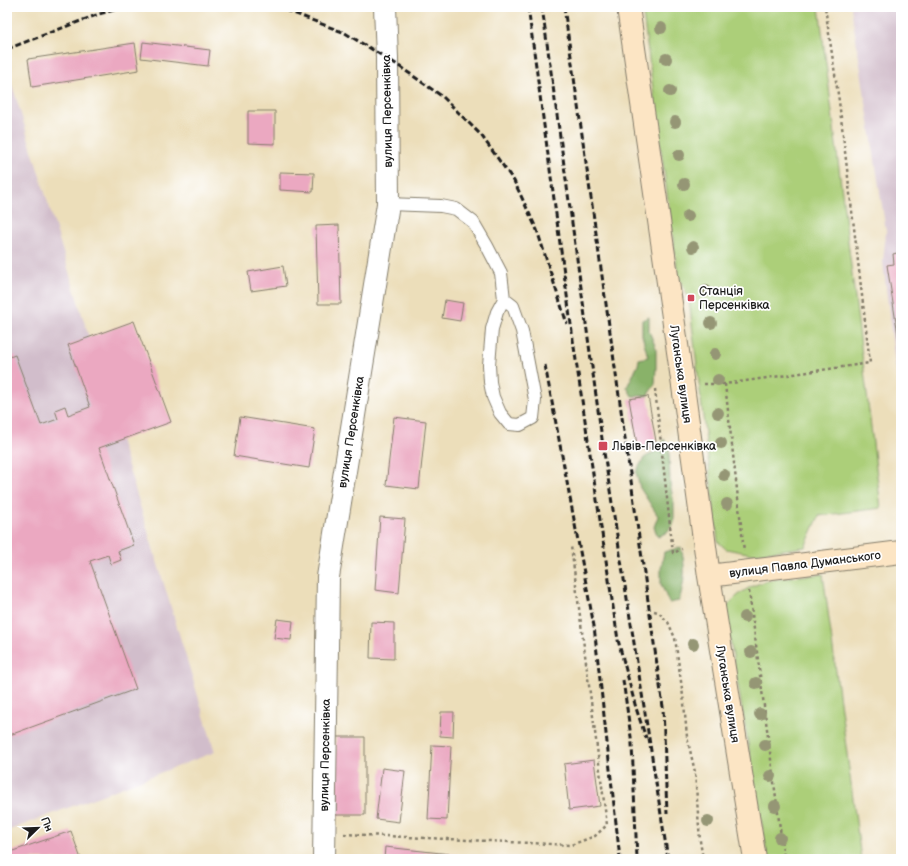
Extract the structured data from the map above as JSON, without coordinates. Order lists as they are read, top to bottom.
{
  "streets": {
    "main road": ["Луганська вулиця", "вулиця Павла Думанського"],
    "street": ["вулиця Персенківка"]
  },
  "crossings": [
    ["Луганська вулиця", "вулиця Павла Думанського"]
  ],
  "places": {
    "transit": ["Станція Персенківка", "Львів-Персенківка"]
  },
  "north": "top right"
}
